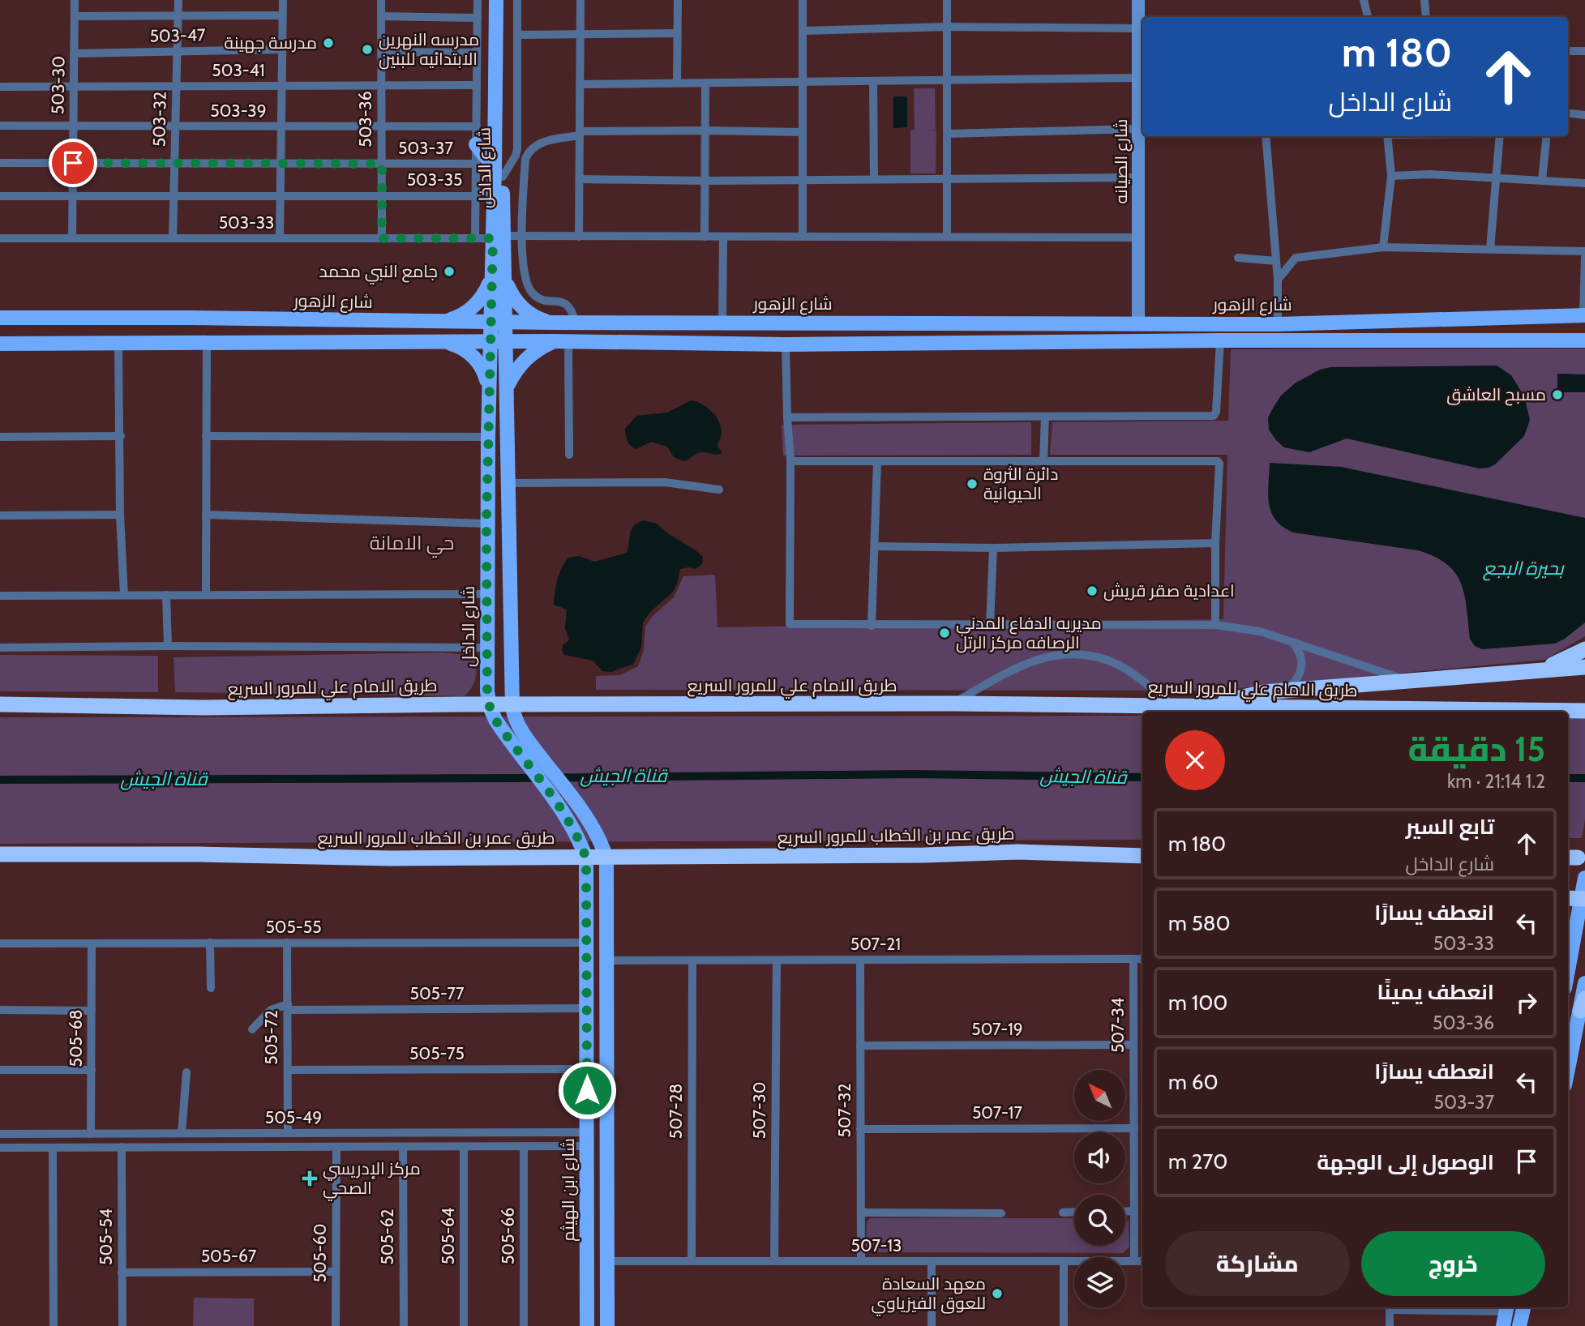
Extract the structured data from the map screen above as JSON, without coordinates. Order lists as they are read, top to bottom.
{
  "streets": {
    "highway": ["طريق الامام علي للمرور السريع", "طريق عمر بن الخطاب للمرور السريع"],
    "main road": ["شارع الداخل", "شارع الزهور", "شارع ابن الهيثم"],
    "street": [
      "503-47",
      "503-41",
      "503-30",
      "503-39",
      "503-32",
      "503-36",
      "503-37",
      "شارع الصيانه",
      "503-35",
      "503-33",
      "505-55",
      "507-21",
      "505-77",
      "507-34",
      "507-19",
      "505-72",
      "505-68",
      "505-75",
      "507-30",
      "507-32",
      "507-28",
      "507-17",
      "505-49",
      "505-64",
      "505-66",
      "505-54",
      "505-62",
      "507-13",
      "505-60",
      "505-67"
    ]
  },
  "crossings": [
    ["503-47", "503-30"],
    ["503-47", "503-32"],
    ["503-41", "503-30"],
    ["503-41", "503-32"],
    ["503-41", "503-36"],
    ["503-30", "503-39"],
    ["503-30", "503-37"],
    ["503-30", "503-35"],
    ["503-30", "503-33"],
    ["503-39", "503-32"],
    ["503-39", "503-36"],
    ["503-32", "503-37"],
    ["503-32", "503-35"],
    ["503-32", "503-33"],
    ["503-36", "503-37"],
    ["503-36", "503-35"],
    ["503-36", "503-33"],
    ["شارع الصيانه", "503-33"],
    ["شارع الصيانه", "شارع الزهور"],
    ["شارع الداخل", "503-35"],
    ["شارع الداخل", "503-33"],
    ["شارع الداخل", "شارع الزهور"],
    ["شارع الداخل", "507-21"],
    ["شارع الداخل", "شارع ابن الهيثم"],
    ["505-55", "505-72"],
    ["505-55", "505-68"],
    ["505-55", "شارع ابن الهيثم"],
    ["507-21", "507-34"],
    ["507-21", "507-30"],
    ["507-21", "507-32"],
    ["507-21", "507-28"],
    ["505-77", "505-72"],
    ["505-77", "شارع ابن الهيثم"],
    ["507-34", "507-19"],
    ["507-34", "507-17"],
    ["507-34", "507-13"],
    ["507-19", "507-32"],
    ["505-72", "505-75"],
    ["505-72", "505-49"],
    ["505-68", "505-49"],
    ["505-75", "شارع ابن الهيثم"],
    ["507-30", "507-13"],
    ["507-32", "507-17"],
    ["507-32", "507-13"],
    ["507-28", "507-13"],
    ["505-49", "شارع ابن الهيثم"],
    ["505-49", "505-64"],
    ["505-49", "505-66"],
    ["505-49", "505-54"],
    ["505-49", "505-62"],
    ["505-49", "505-60"],
    ["505-54", "505-67"],
    ["505-60", "505-67"]
  ],
  "districts": ["حي الامانة"],
  "water": ["بحيرة البجع", "قناة الجيش"],
  "places": {
    "other": [
      "مدرسة جهينة",
      "مدرسه النهرين الابتدائيه للبنين",
      "جامع النبي محمد",
      "مسبح العاشق",
      "دائرة الثروة الحيوانية",
      "اعدادية صقر قريش",
      "مديريه الدفاع المدني الرصافه مركز الرتل",
      "معهد السعادة للعوق الفيزياوي"
    ],
    "health": ["مركز الإدريسي الصحي"]
  },
  "north": "top left",
  "page": {
    "turn": ["180 m", "شارع الداخل"],
    "heading": ["15 دقيقة", "1.2 km · 21:14"],
    "list": [
      {
        "name": "تابع السير",
        "note": "شارع الداخل",
        "value": "180 m"
      },
      {
        "name": "انعطف يسارًا",
        "note": "503-33",
        "value": "580 m"
      },
      {
        "name": "انعطف يمينًا",
        "note": "503-36",
        "value": "100 m"
      },
      {
        "name": "انعطف يسارًا",
        "note": "503-37",
        "value": "60 m"
      },
      {
        "name": "الوصول إلى الوجهة",
        "value": "270 m"
      }
    ],
    "buttons": ["خروج", "مشاركة"]
  }
}
